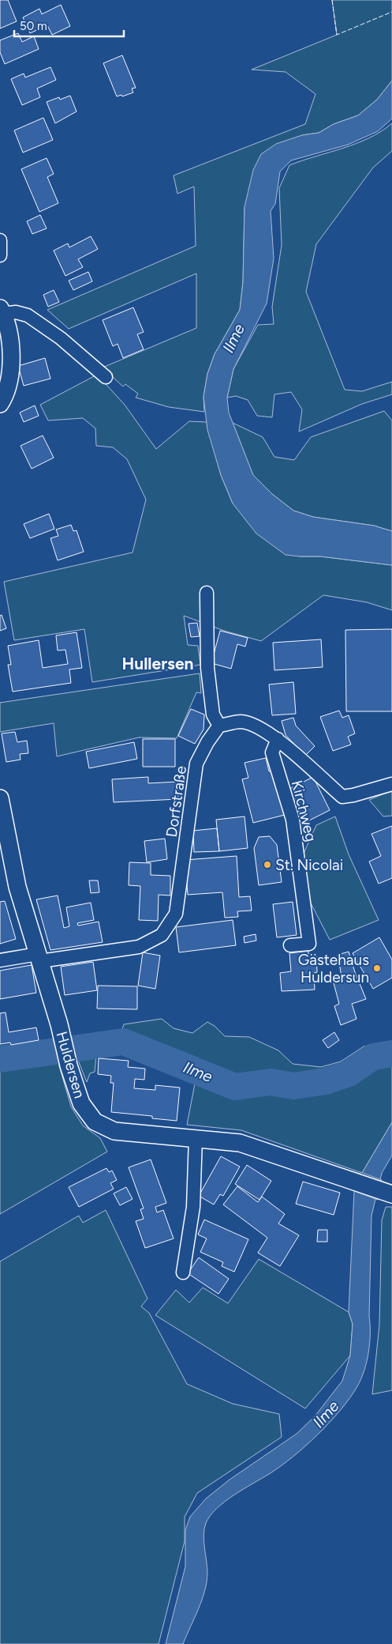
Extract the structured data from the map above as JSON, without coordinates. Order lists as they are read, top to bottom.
{
  "streets": {
    "street": ["Dorfstraße", "Kirchweg", "Huldersen"]
  },
  "crossings": [
    ["Dorfstraße", "Huldersen"]
  ],
  "districts": ["Hullersen"],
  "water": ["Ilme"],
  "places": ["St. Nicolai", "Gästehaus Huldersun"],
  "scale_bar": "50 m"
}
